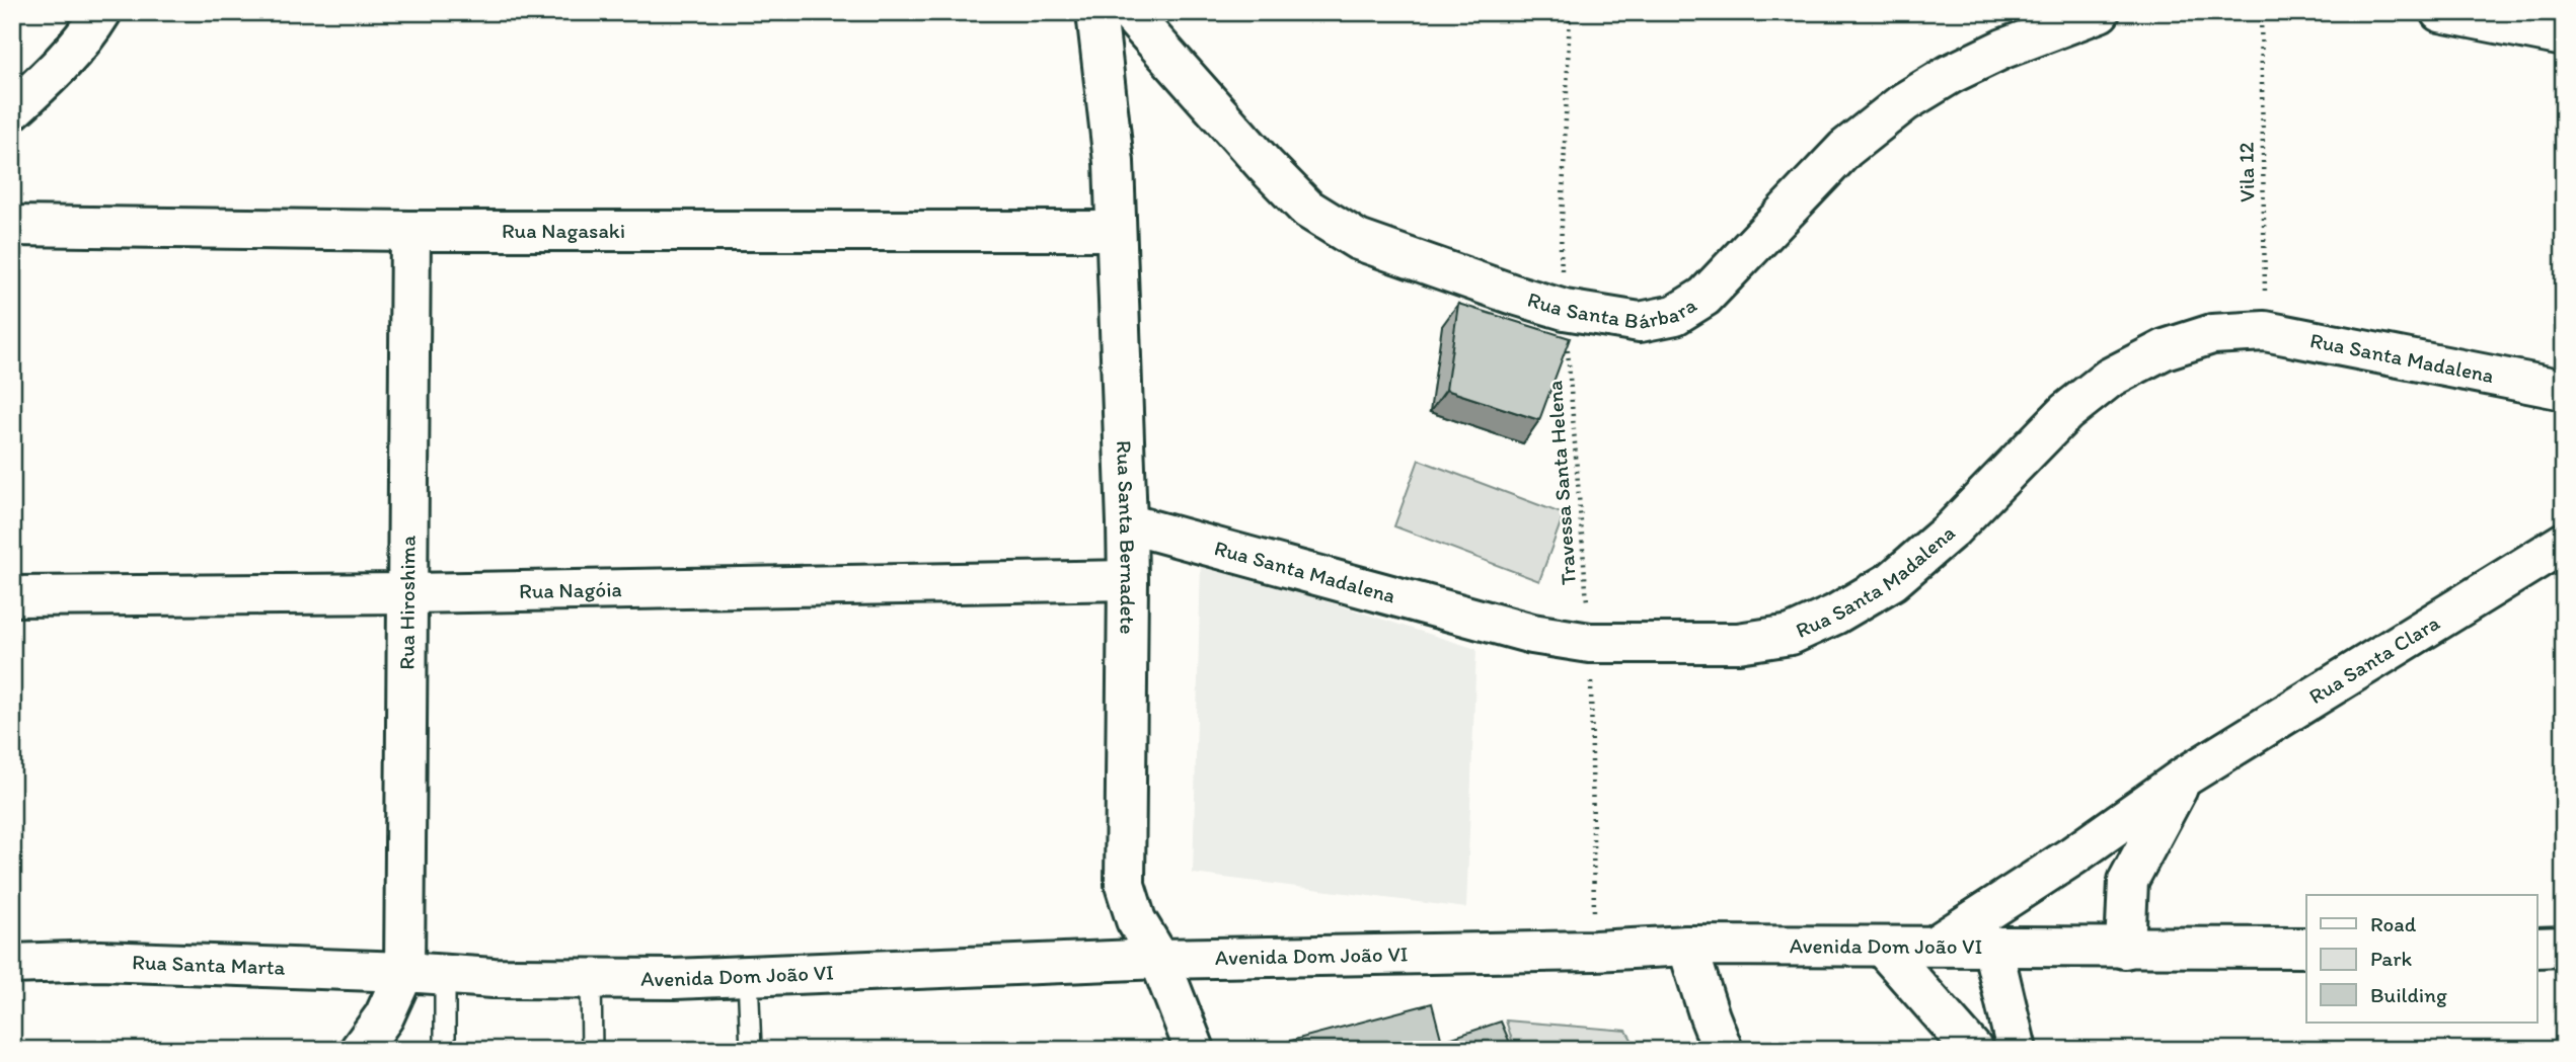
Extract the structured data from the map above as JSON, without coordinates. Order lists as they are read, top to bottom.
{
  "streets": {
    "street": [
      "Rua Nagasaki",
      "Rua Santa Bárbara",
      "Rua Santa Madalena",
      "Rua Santa Bernadete",
      "Rua Nagóia",
      "Rua Hiroshima",
      "Rua Santa Clara",
      "Avenida Dom João VI",
      "Rua Santa Marta"
    ],
    "path": ["Vila 12", "Travessa Santa Helena"]
  },
  "crossings": [
    ["Vila 12", "Rua Santa Madalena"],
    ["Rua Nagasaki", "Rua Santa Bernadete"],
    ["Rua Nagasaki", "Rua Hiroshima"],
    ["Rua Santa Bárbara", "Travessa Santa Helena"],
    ["Rua Santa Madalena", "Travessa Santa Helena"],
    ["Rua Santa Madalena", "Rua Santa Bernadete"],
    ["Travessa Santa Helena", "Avenida Dom João VI"],
    ["Rua Santa Bernadete", "Rua Nagóia"],
    ["Rua Santa Bernadete", "Avenida Dom João VI"],
    ["Rua Nagóia", "Rua Hiroshima"],
    ["Rua Hiroshima", "Avenida Dom João VI"],
    ["Rua Hiroshima", "Rua Santa Marta"],
    ["Rua Santa Clara", "Avenida Dom João VI"],
    ["Avenida Dom João VI", "Rua Santa Marta"]
  ],
  "legend": ["Road", "Park", "Building"]
}
